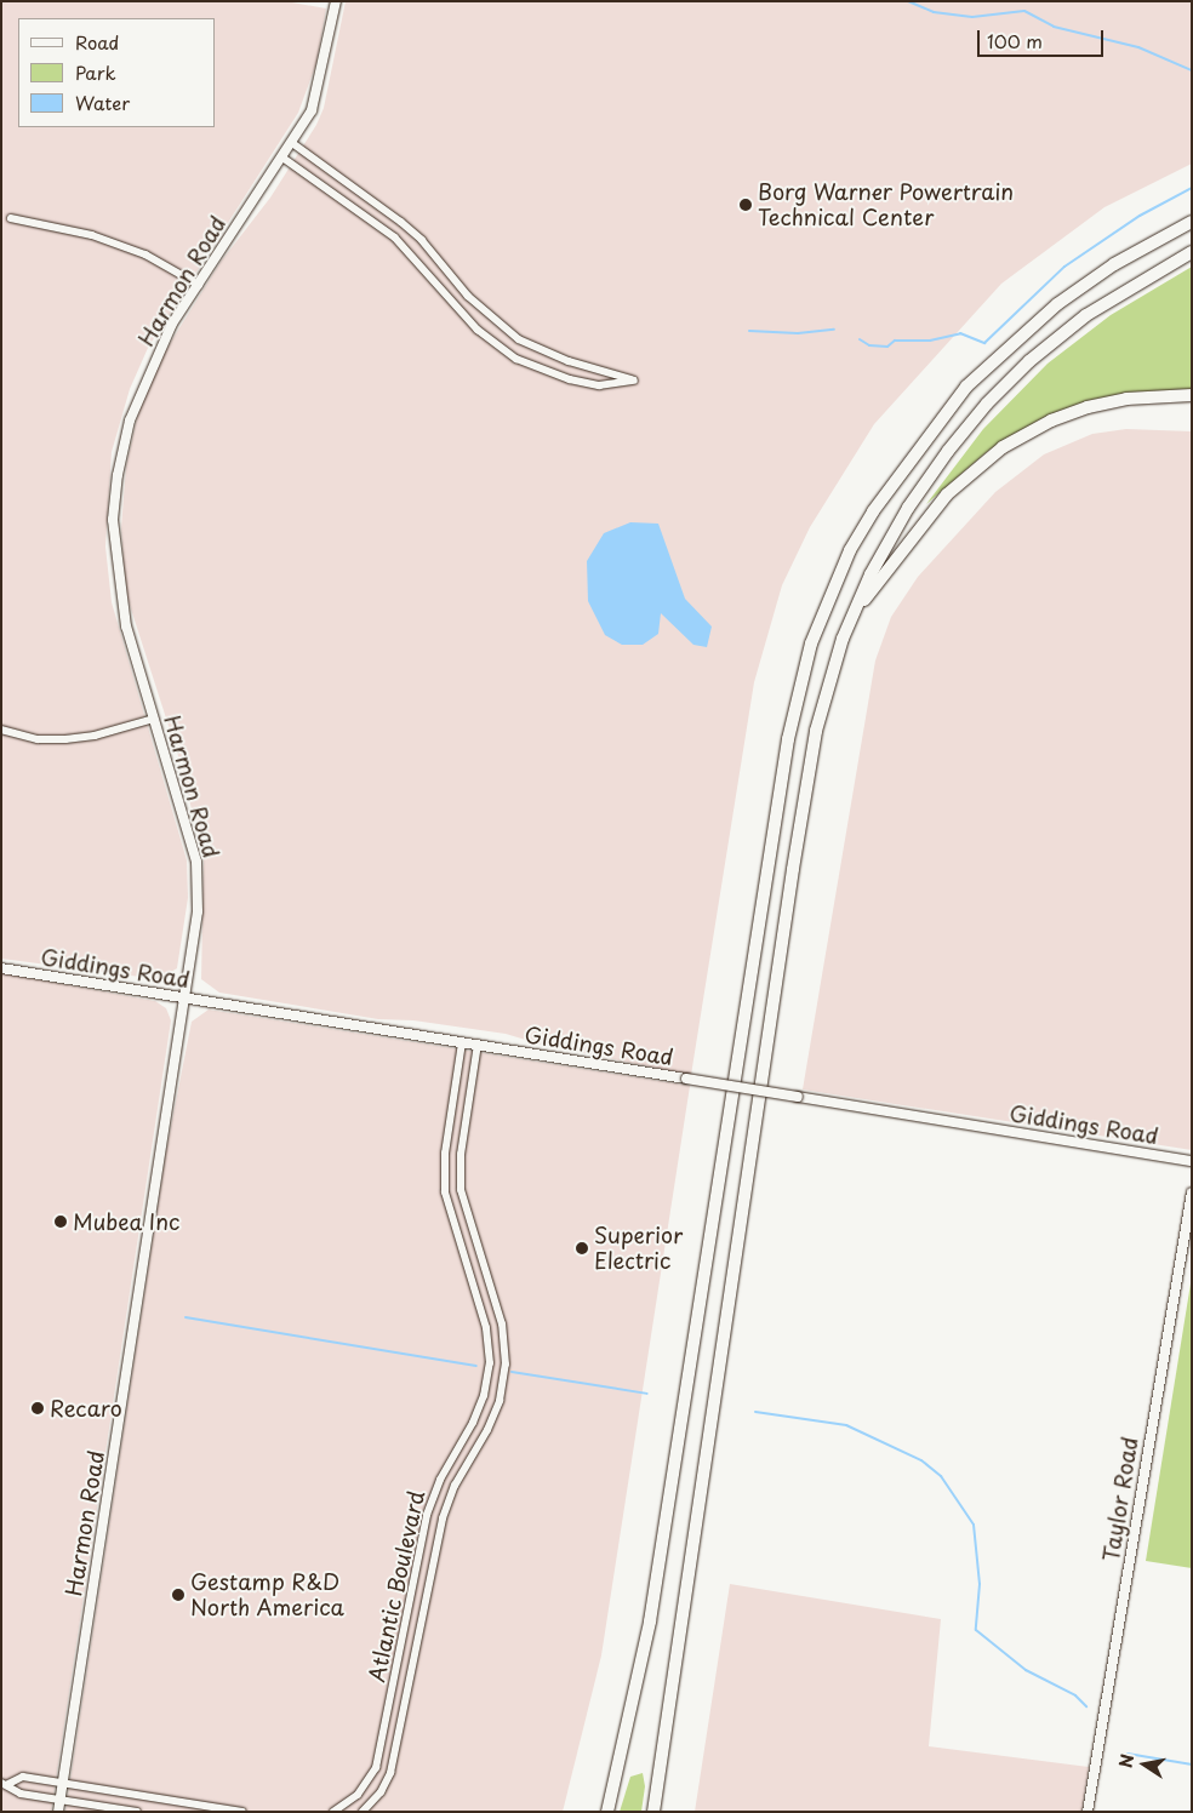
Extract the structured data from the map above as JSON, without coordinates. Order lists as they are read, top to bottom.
{
  "streets": {
    "street": [
      "Harmon Road",
      "Giddings Road",
      "Taylor Road",
      "Atlantic Boulevard"
    ]
  },
  "crossings": [
    ["Harmon Road", "Giddings Road"],
    ["Giddings Road", "Atlantic Boulevard"]
  ],
  "places": [
    "Borg Warner Powertrain Technical Center",
    "Mubea Inc",
    "Superior Electric",
    "Recaro",
    "Gestamp R&D North America"
  ],
  "legend": ["Road", "Park", "Water"],
  "scale_bar": "100 m",
  "north": "left"
}
